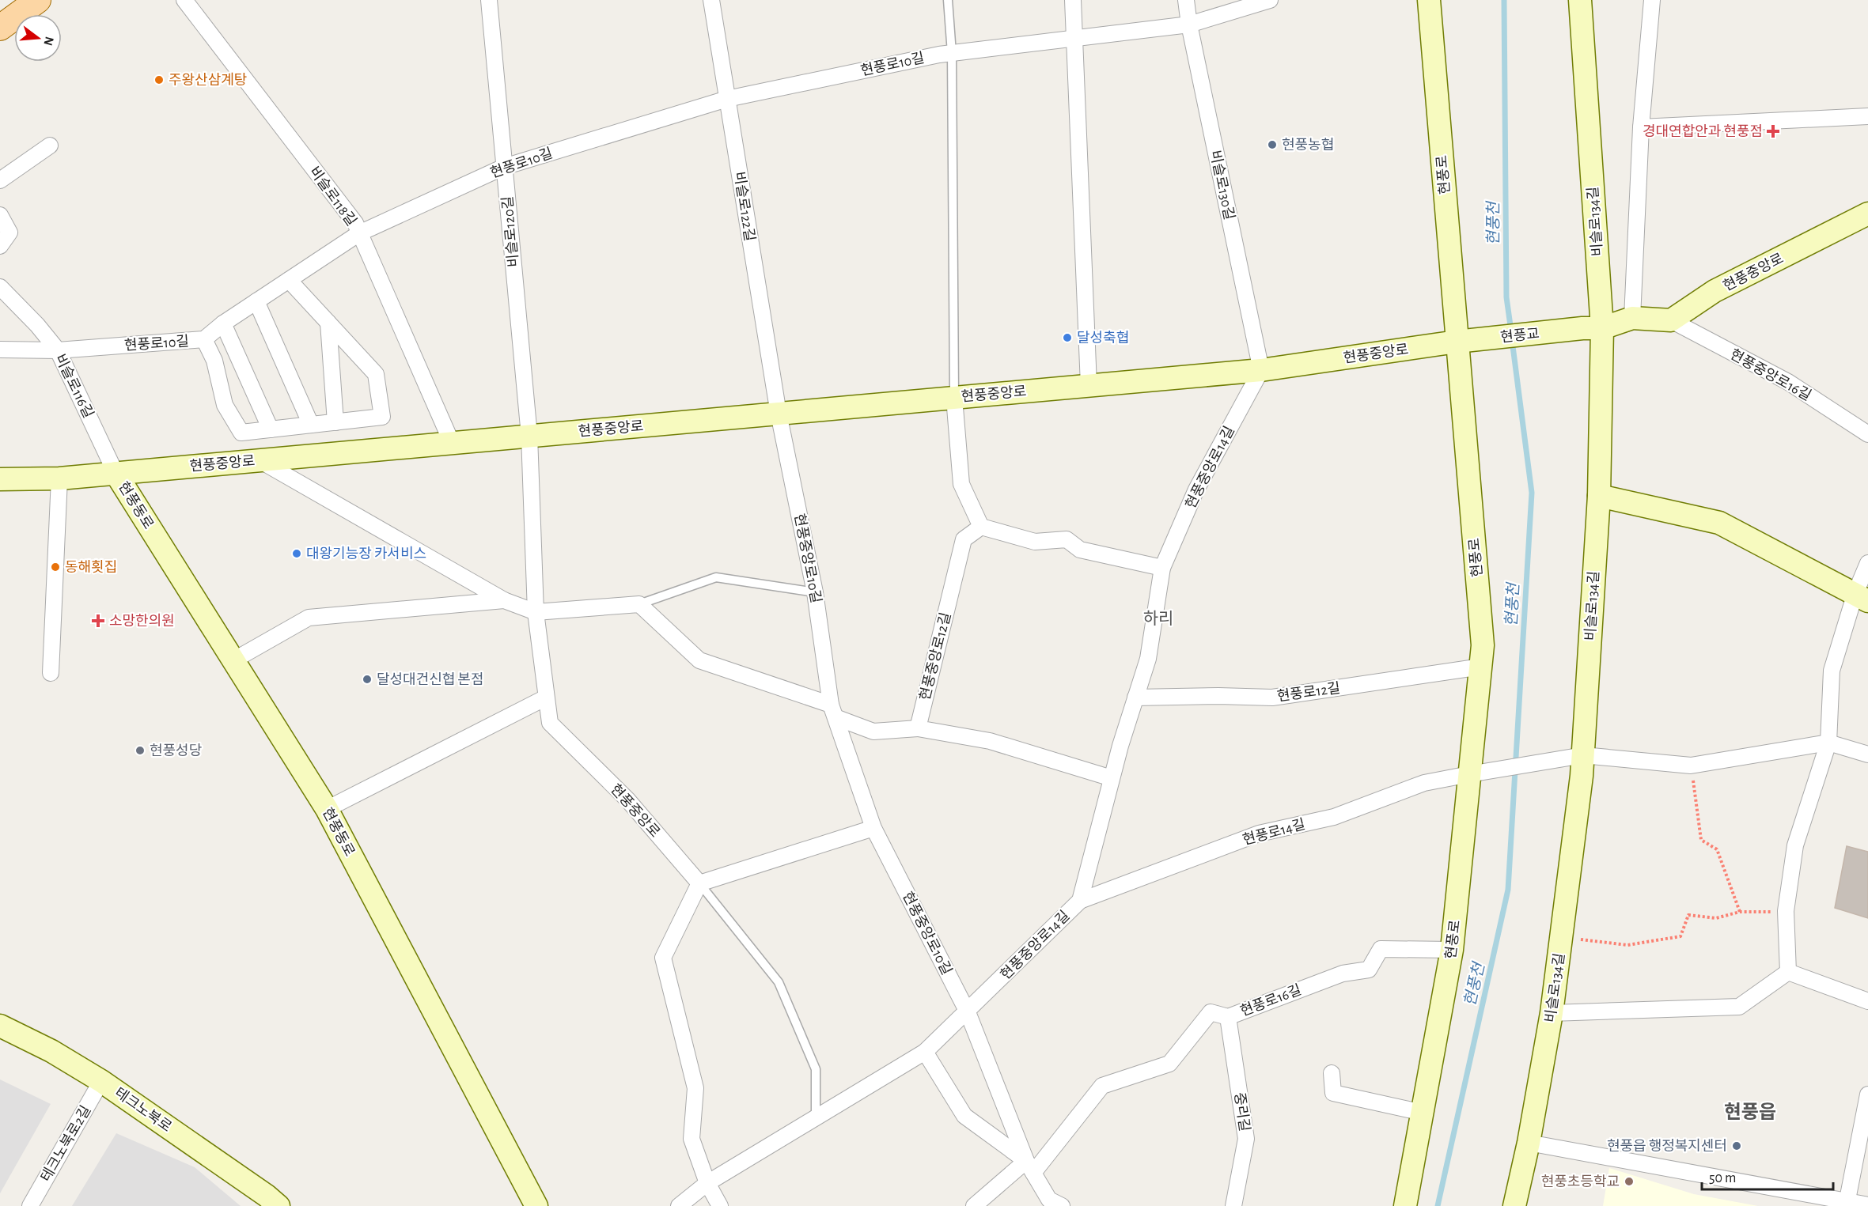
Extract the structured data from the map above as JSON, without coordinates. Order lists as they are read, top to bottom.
{
  "streets": {
    "street": [
      "현풍로10길",
      "현풍로",
      "비슬로130길",
      "비슬로118길",
      "비슬로122길",
      "비슬로134길",
      "비슬로120길",
      "현풍중앙로",
      "현풍교",
      "현풍중앙로16길",
      "비슬로116길",
      "현풍중앙로14길",
      "현풍동로",
      "현풍중앙로10길",
      "현풍중앙로12길",
      "현풍로12길",
      "현풍로14길",
      "현풍로16길",
      "테크노북로",
      "중리길",
      "테크노북로2길"
    ]
  },
  "crossings": [
    ["현풍로10길", "비슬로130길"],
    ["현풍로10길", "비슬로118길"],
    ["현풍로10길", "비슬로122길"],
    ["현풍로10길", "비슬로120길"],
    ["현풍로10길", "비슬로116길"],
    ["현풍로", "현풍중앙로"],
    ["현풍로", "현풍교"],
    ["현풍로", "현풍로12길"],
    ["현풍로", "현풍로14길"],
    ["현풍로", "현풍로16길"],
    ["비슬로130길", "현풍중앙로"],
    ["비슬로130길", "현풍중앙로14길"],
    ["비슬로118길", "현풍중앙로"],
    ["비슬로122길", "현풍중앙로"],
    ["비슬로122길", "현풍중앙로10길"],
    ["비슬로134길", "현풍교"],
    ["비슬로134길", "현풍로14길"],
    ["비슬로120길", "현풍중앙로"],
    ["현풍중앙로", "현풍교"],
    ["현풍중앙로", "현풍중앙로16길"],
    ["현풍중앙로", "비슬로116길"],
    ["현풍중앙로", "현풍중앙로14길"],
    ["현풍중앙로", "현풍동로"],
    ["현풍중앙로", "현풍중앙로10길"],
    ["비슬로116길", "현풍동로"],
    ["현풍중앙로14길", "현풍중앙로10길"],
    ["현풍중앙로14길", "현풍로12길"],
    ["현풍중앙로14길", "현풍로14길"],
    ["현풍중앙로10길", "현풍로16길"],
    ["현풍로16길", "중리길"],
    ["테크노북로", "테크노북로2길"]
  ],
  "districts": ["하리", "현풍읍"],
  "water": ["현풍천"],
  "places": {
    "other": [
      "주왕산삼계탕",
      "현풍농협",
      "달성축협",
      "대왕기능장 카서비스",
      "동해횟집",
      "달성대건신협 본점",
      "현풍성당",
      "현풍읍 행정복지센터",
      "현풍초등학교"
    ],
    "health": ["경대연합안과 현풍점", "소망한의원"]
  },
  "scale_bar": "50 m",
  "north": "right"
}
